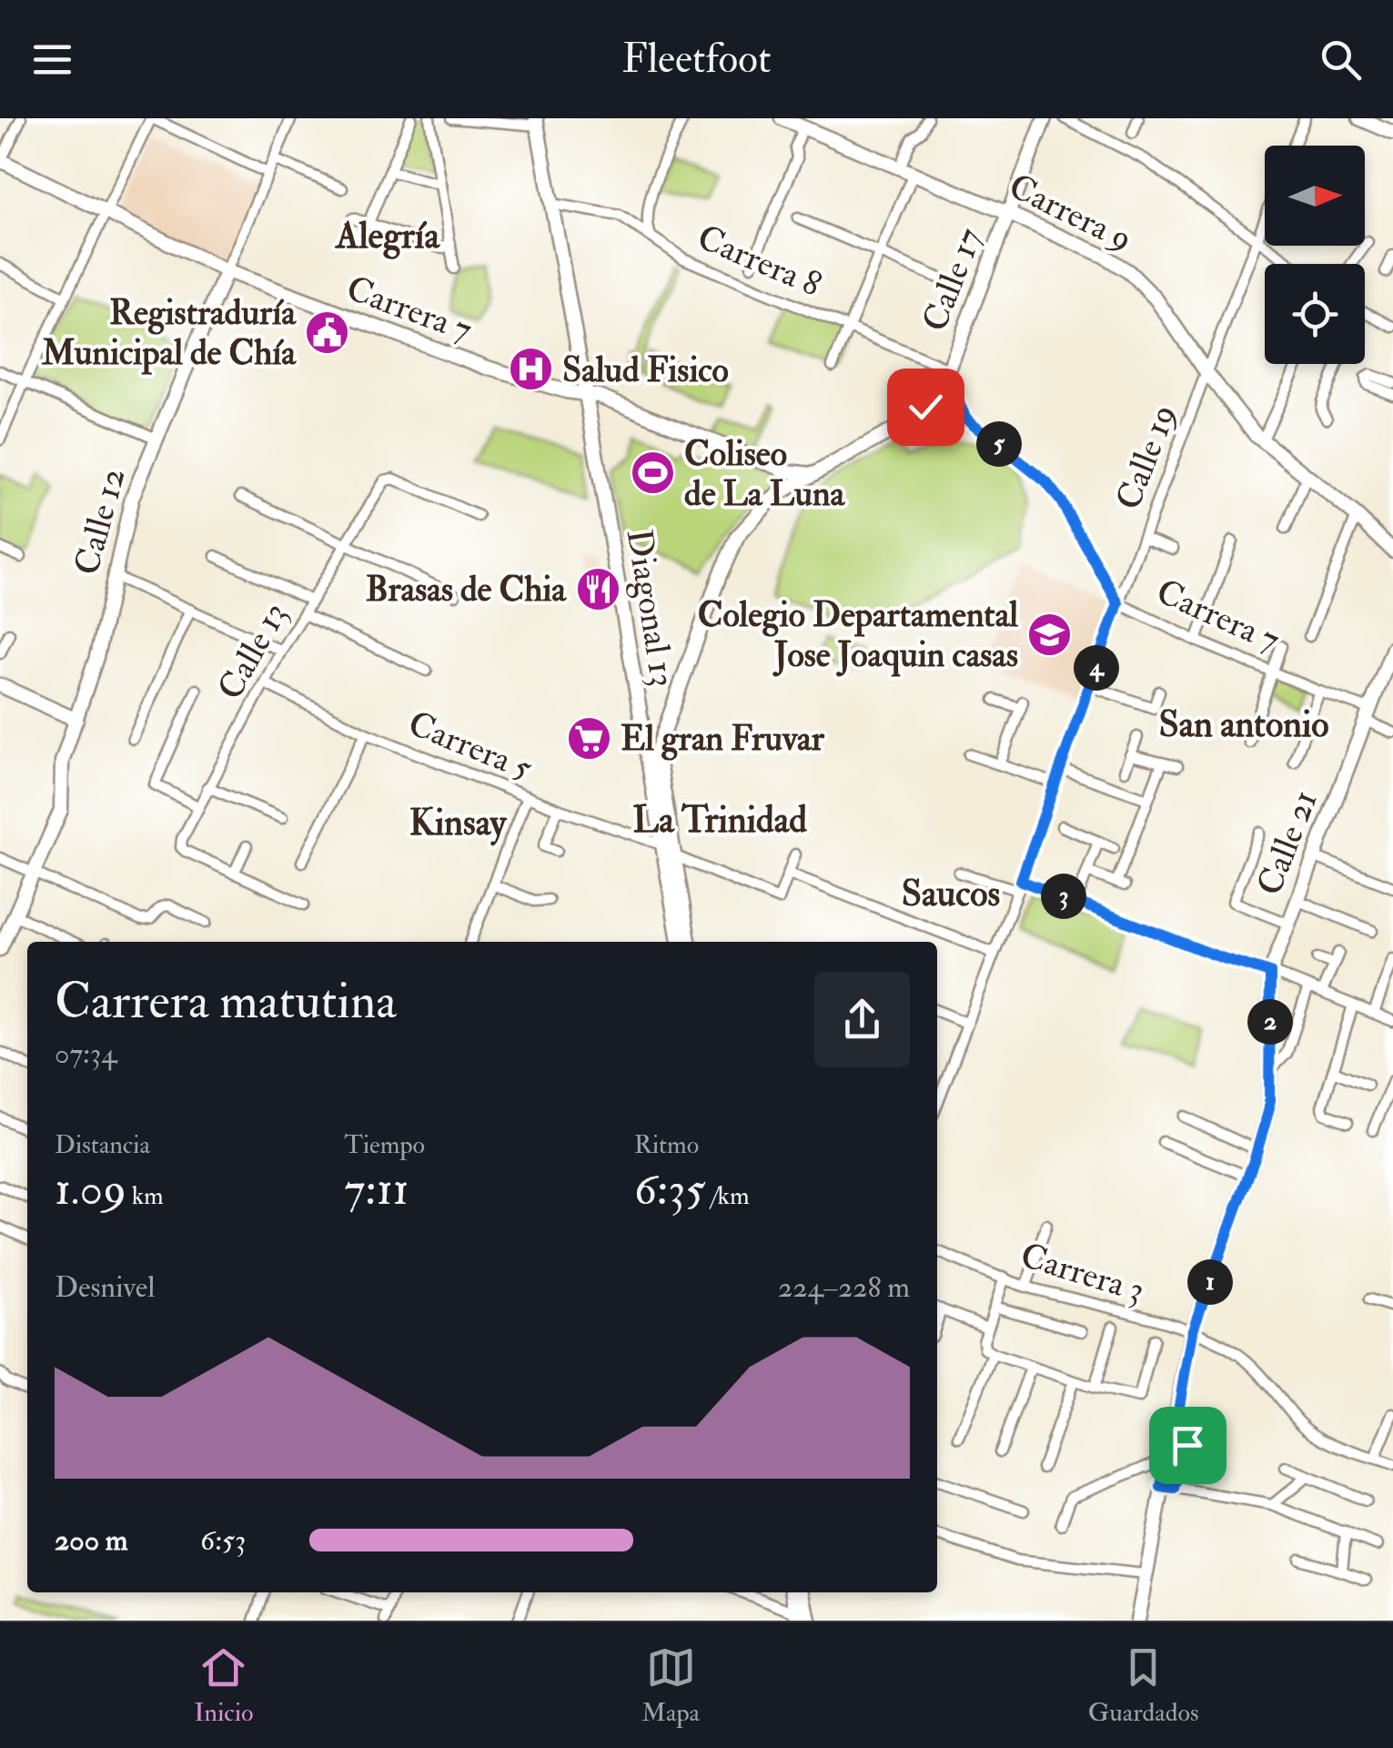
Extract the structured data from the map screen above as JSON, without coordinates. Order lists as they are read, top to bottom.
{
  "streets": {
    "street": [
      "Carrera 9",
      "Carrera 8",
      "Calle 17",
      "Carrera 7",
      "Calle 19",
      "Calle 12",
      "Diagonal 13",
      "Calle 13",
      "Carrera 5",
      "Calle 21",
      "Carrera 3"
    ]
  },
  "crossings": [
    ["Carrera 9", "Calle 17"],
    ["Carrera 9", "Calle 19"],
    ["Carrera 8", "Calle 17"],
    ["Carrera 8", "Carrera 7"],
    ["Carrera 8", "Diagonal 13"],
    ["Calle 17", "Carrera 7"],
    ["Calle 17", "Diagonal 13"],
    ["Carrera 7", "Calle 19"],
    ["Carrera 7", "Calle 12"],
    ["Carrera 7", "Diagonal 13"],
    ["Carrera 7", "Calle 21"],
    ["Diagonal 13", "Carrera 5"],
    ["Calle 13", "Carrera 5"],
    ["Calle 21", "Carrera 3"]
  ],
  "districts": [
    "Alegría",
    "San antonio",
    "La Trinidad",
    "Kinsay",
    "Saucos"
  ],
  "places": {
    "public building": ["Registraduría Municipal de Chía"],
    "hospital": ["Salud Fisico"],
    "sports": ["Coliseo de La Luna"],
    "restaurant": ["Brasas de Chia"],
    "school or university": ["Colegio Departamental Jose Joaquin casas"],
    "supermarket": ["El gran Fruvar"]
  },
  "north": "right",
  "page": {
    "header": "Fleetfoot",
    "pins": [
      "5",
      "4",
      "3",
      "2",
      "1"
    ],
    "heading": ["Carrera matutina", "07:34"],
    "stats": [
      ["Distancia", "1.09 km"],
      ["Tiempo", "7:11"],
      ["Ritmo", "6:35 /km"]
    ],
    "chart": ["Desnivel", "224–228 m"],
    "list": [
      {
        "name": "200 m",
        "note": "6:53"
      }
    ],
    "tabs": ["Inicio", "Mapa", "Guardados"]
  }
}
